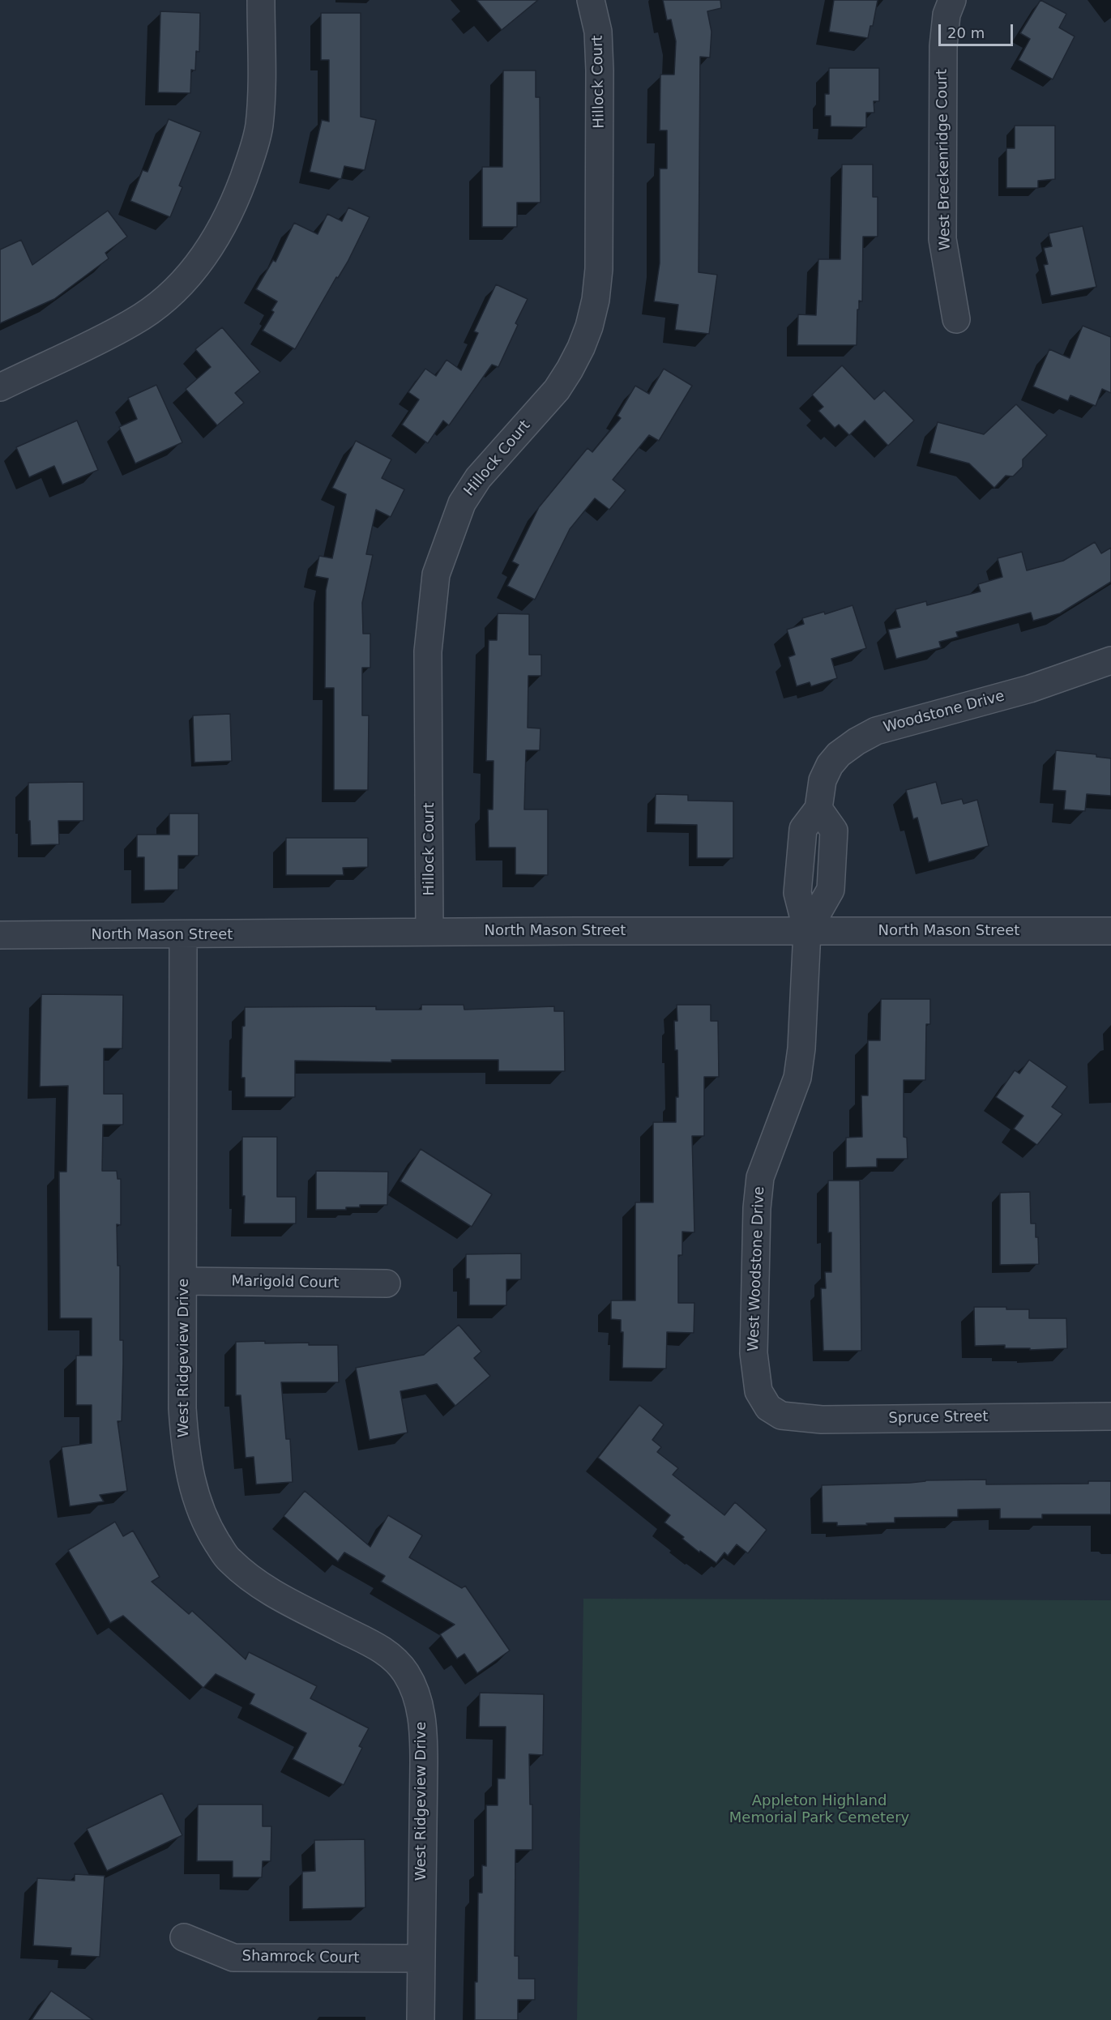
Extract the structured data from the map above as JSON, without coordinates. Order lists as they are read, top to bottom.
{
  "streets": {
    "street": [
      "Hillock Court",
      "West Breckenridge Court",
      "Woodstone Drive",
      "North Mason Street",
      "West Woodstone Drive",
      "Marigold Court",
      "West Ridgeview Drive",
      "Spruce Street",
      "Shamrock Court"
    ]
  },
  "crossings": [
    ["Hillock Court", "North Mason Street"],
    ["Woodstone Drive", "North Mason Street"],
    ["Woodstone Drive", "West Woodstone Drive"],
    ["North Mason Street", "West Woodstone Drive"],
    ["North Mason Street", "West Ridgeview Drive"],
    ["West Woodstone Drive", "Spruce Street"],
    ["Marigold Court", "West Ridgeview Drive"],
    ["West Ridgeview Drive", "Shamrock Court"]
  ],
  "parks": ["Appleton Highland Memorial Park Cemetery"],
  "scale_bar": "20 m"
}
